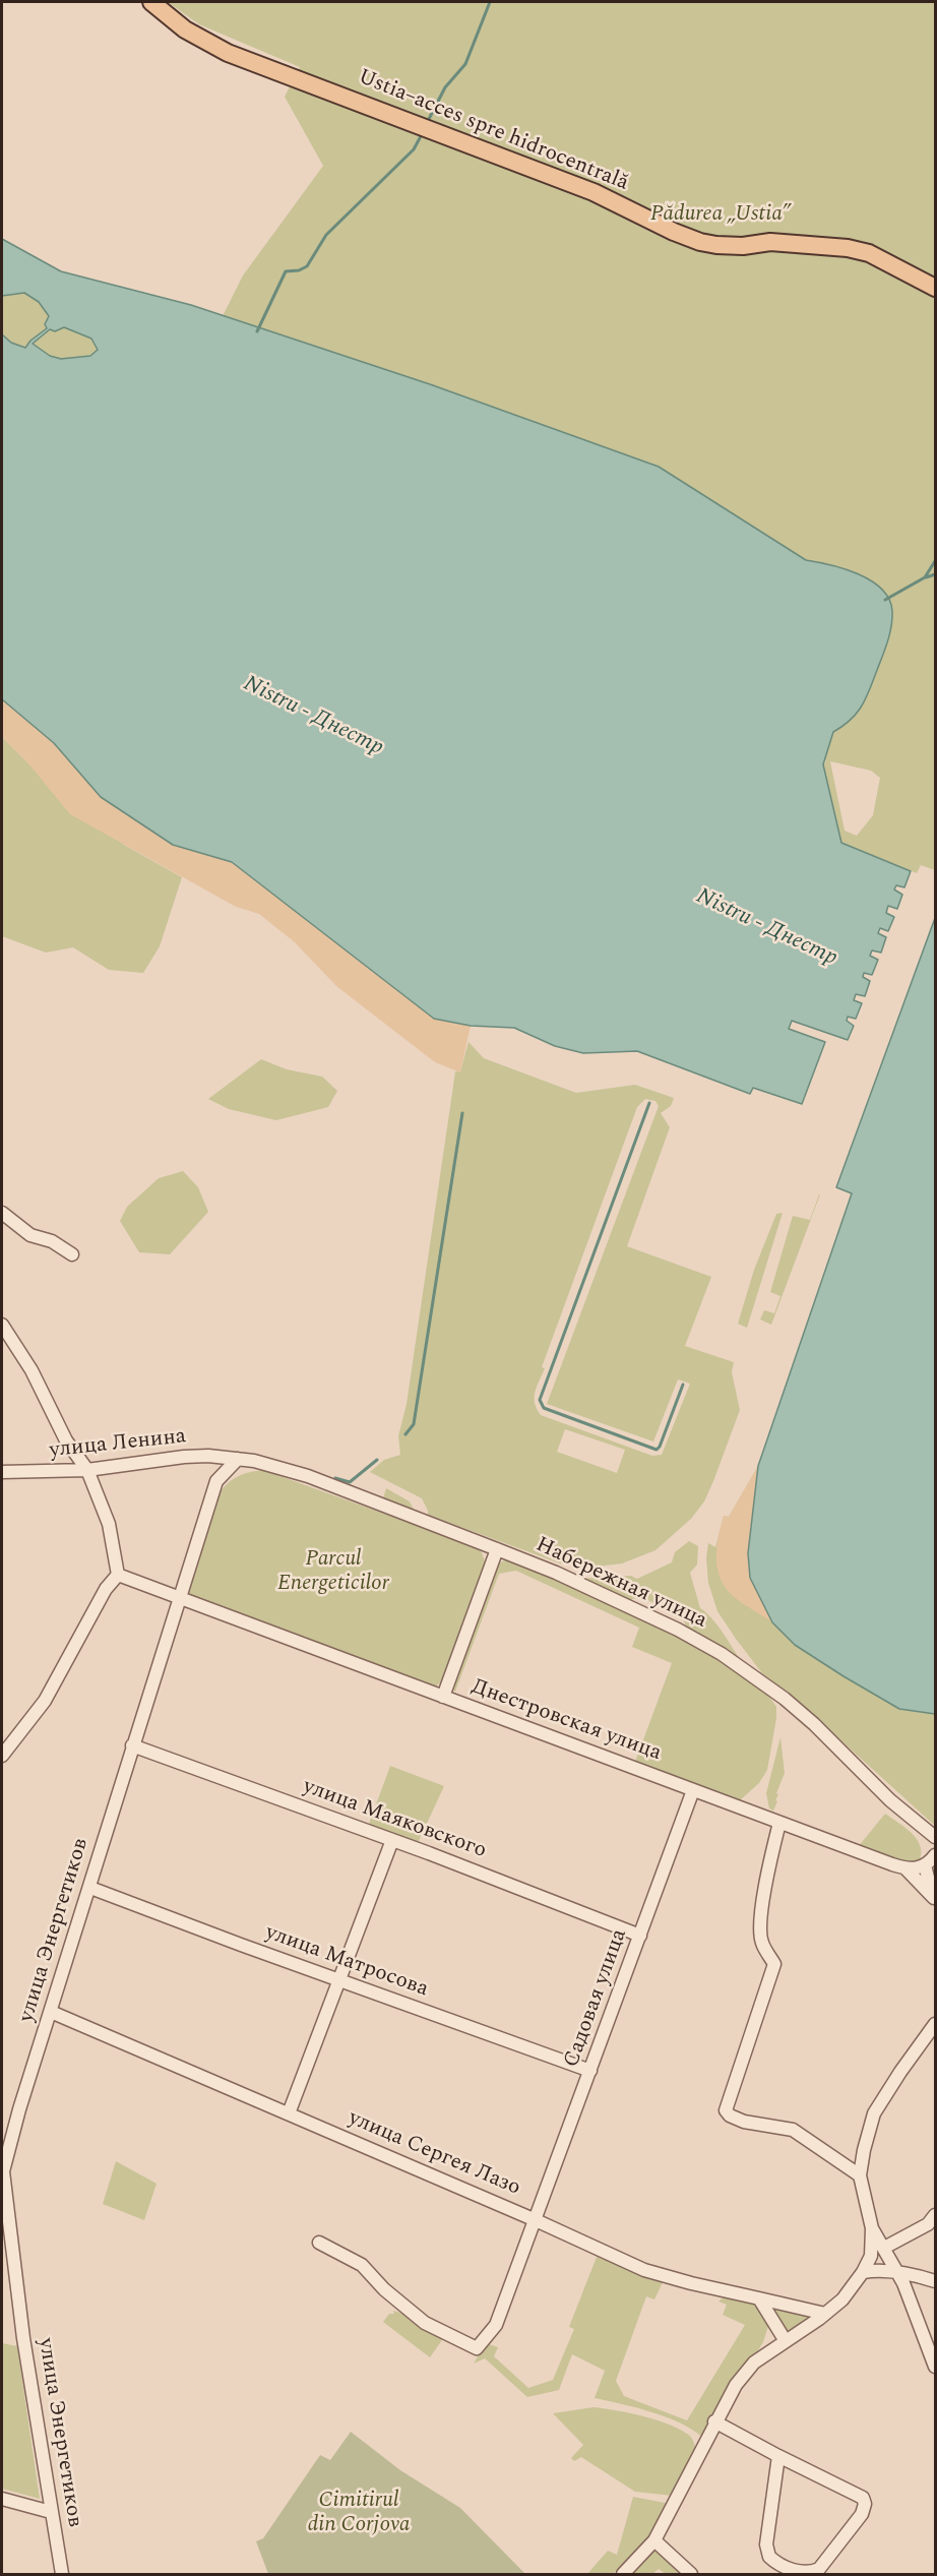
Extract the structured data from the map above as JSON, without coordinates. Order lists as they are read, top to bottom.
{
  "streets": {
    "main road": ["Ustia–acces spre hidrocentrală"],
    "street": [
      "улица Ленина",
      "Набережная улица",
      "Днестровская улица",
      "улица Маяковского",
      "улица Энергетиков",
      "улица Матросова",
      "Садовая улица",
      "улица Сергея Лазо"
    ]
  },
  "crossings": [
    ["улица Ленина", "Набережная улица"],
    ["улица Ленина", "улица Энергетиков"],
    ["Набережная улица", "улица Энергетиков"],
    ["Днестровская улица", "улица Энергетиков"],
    ["Днестровская улица", "Садовая улица"],
    ["улица Маяковского", "улица Энергетиков"],
    ["улица Маяковского", "Садовая улица"],
    ["улица Энергетиков", "улица Матросова"],
    ["улица Энергетиков", "улица Сергея Лазо"],
    ["улица Матросова", "Садовая улица"],
    ["Садовая улица", "улица Сергея Лазо"]
  ],
  "water": ["Nistru - Днестр"],
  "parks": ["Pădurea „Ustia”", "Parcul Energeticilor", "Cimitirul din Corjova"]
}
